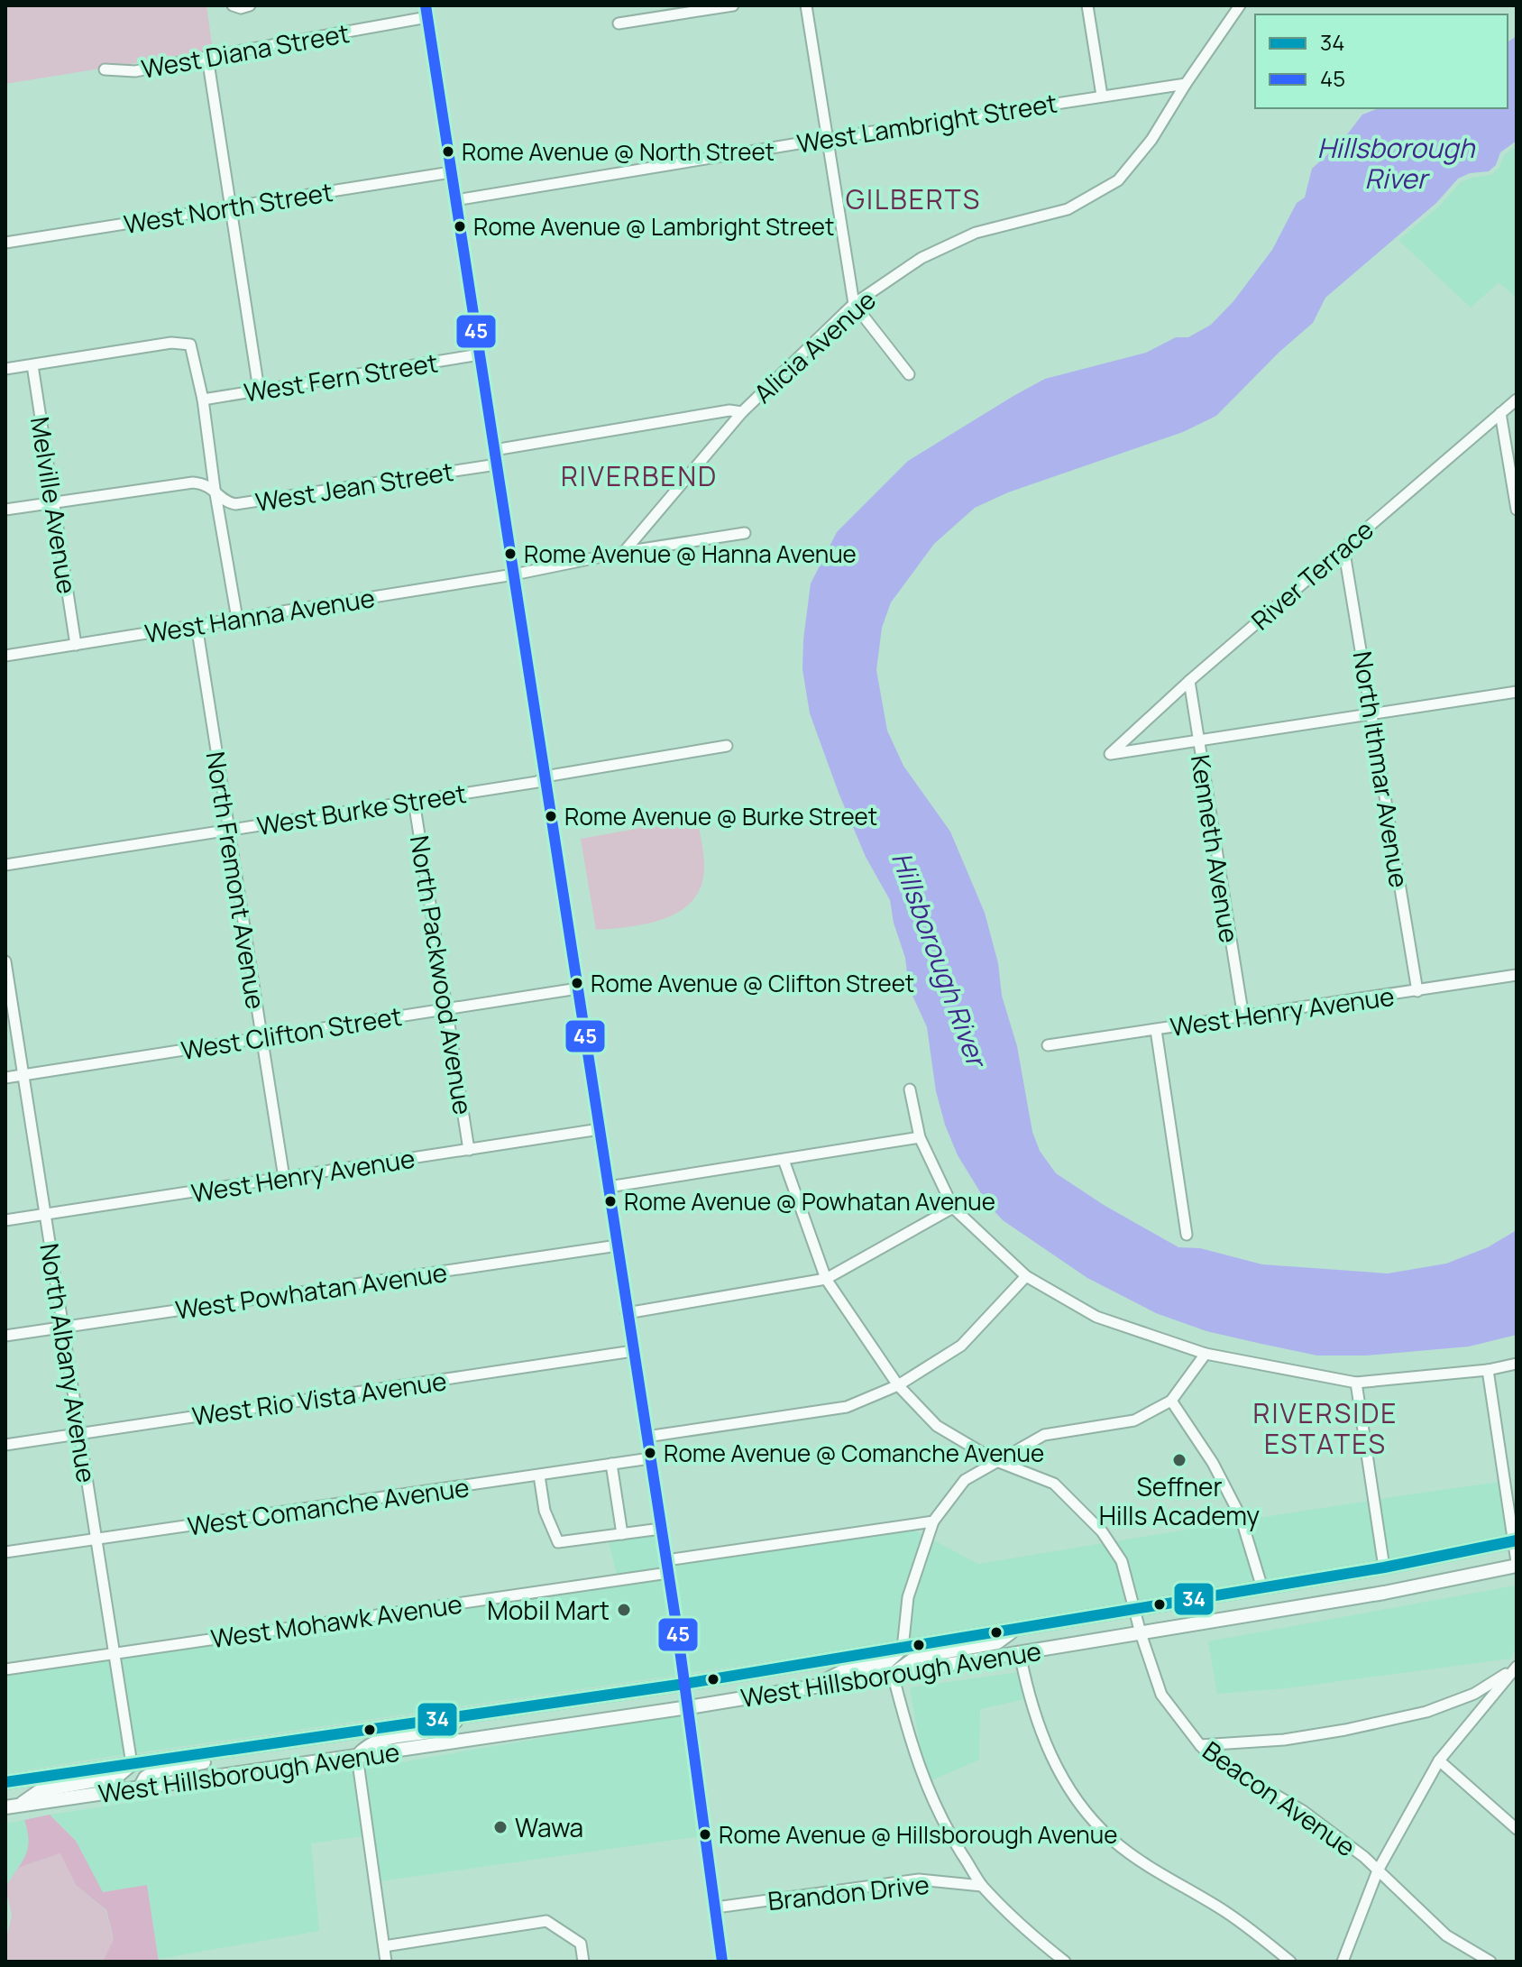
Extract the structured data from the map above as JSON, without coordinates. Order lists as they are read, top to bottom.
{
  "streets": {
    "main road": ["West Hillsborough Avenue"],
    "street": [
      "West Diana Street",
      "West Lambright Street",
      "West North Street",
      "Alicia Avenue",
      "West Fern Street",
      "West Jean Street",
      "Melville Avenue",
      "River Terrace",
      "West Hanna Avenue",
      "North Ithmar Avenue",
      "West Burke Street",
      "Kenneth Avenue",
      "North Fremont Avenue",
      "North Packwood Avenue",
      "West Henry Avenue",
      "West Clifton Street",
      "West Powhatan Avenue",
      "North Albany Avenue",
      "West Rio Vista Avenue",
      "West Comanche Avenue",
      "West Mohawk Avenue",
      "Beacon Avenue",
      "Brandon Drive"
    ]
  },
  "crossings": [
    ["West Lambright Street", "Alicia Avenue"],
    ["West Jean Street", "Melville Avenue"],
    ["Melville Avenue", "West Hanna Avenue"],
    ["River Terrace", "North Ithmar Avenue"],
    ["River Terrace", "Kenneth Avenue"],
    ["West Hanna Avenue", "North Fremont Avenue"],
    ["North Ithmar Avenue", "West Henry Avenue"],
    ["West Burke Street", "North Fremont Avenue"],
    ["West Burke Street", "North Packwood Avenue"],
    ["Kenneth Avenue", "West Henry Avenue"],
    ["North Fremont Avenue", "West Henry Avenue"],
    ["North Fremont Avenue", "West Clifton Street"],
    ["North Packwood Avenue", "West Henry Avenue"],
    ["North Packwood Avenue", "West Clifton Street"],
    ["West Henry Avenue", "North Albany Avenue"],
    ["West Clifton Street", "North Albany Avenue"],
    ["West Powhatan Avenue", "North Albany Avenue"],
    ["North Albany Avenue", "West Rio Vista Avenue"],
    ["North Albany Avenue", "West Comanche Avenue"],
    ["North Albany Avenue", "West Mohawk Avenue"],
    ["North Albany Avenue", "West Hillsborough Avenue"],
    ["West Hillsborough Avenue", "Beacon Avenue"]
  ],
  "districts": ["GILBERTS", "RIVERBEND", "RIVERSIDE ESTATES"],
  "water": ["Hillsborough River"],
  "places": [
    "Rome Avenue @ North Street",
    "Rome Avenue @ Lambright Street",
    "Rome Avenue @ Hanna Avenue",
    "Rome Avenue @ Burke Street",
    "Rome Avenue @ Clifton Street",
    "Rome Avenue @ Powhatan Avenue",
    "Rome Avenue @ Comanche Avenue",
    "Seffner Hills Academy",
    "Mobil Mart",
    "Wawa",
    "Rome Avenue @ Hillsborough Avenue"
  ],
  "lines": ["transit line 45", "transit line 34"],
  "legend": ["34", "45"]
}
